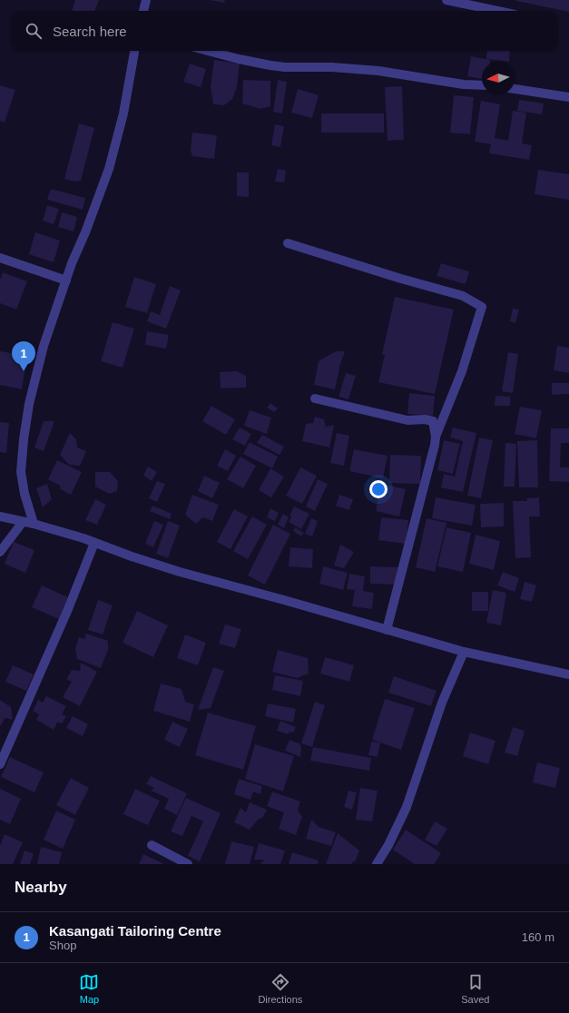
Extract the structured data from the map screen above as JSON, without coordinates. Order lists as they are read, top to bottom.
{
  "north": "left",
  "page": {
    "search": "Search here",
    "pins": "1",
    "heading": "Nearby",
    "list": [
      {
        "mark": "1",
        "name": "Kasangati Tailoring Centre",
        "note": "Shop",
        "value": "160 m"
      }
    ],
    "nav": ["Map", "Directions", "Saved"]
  }
}
